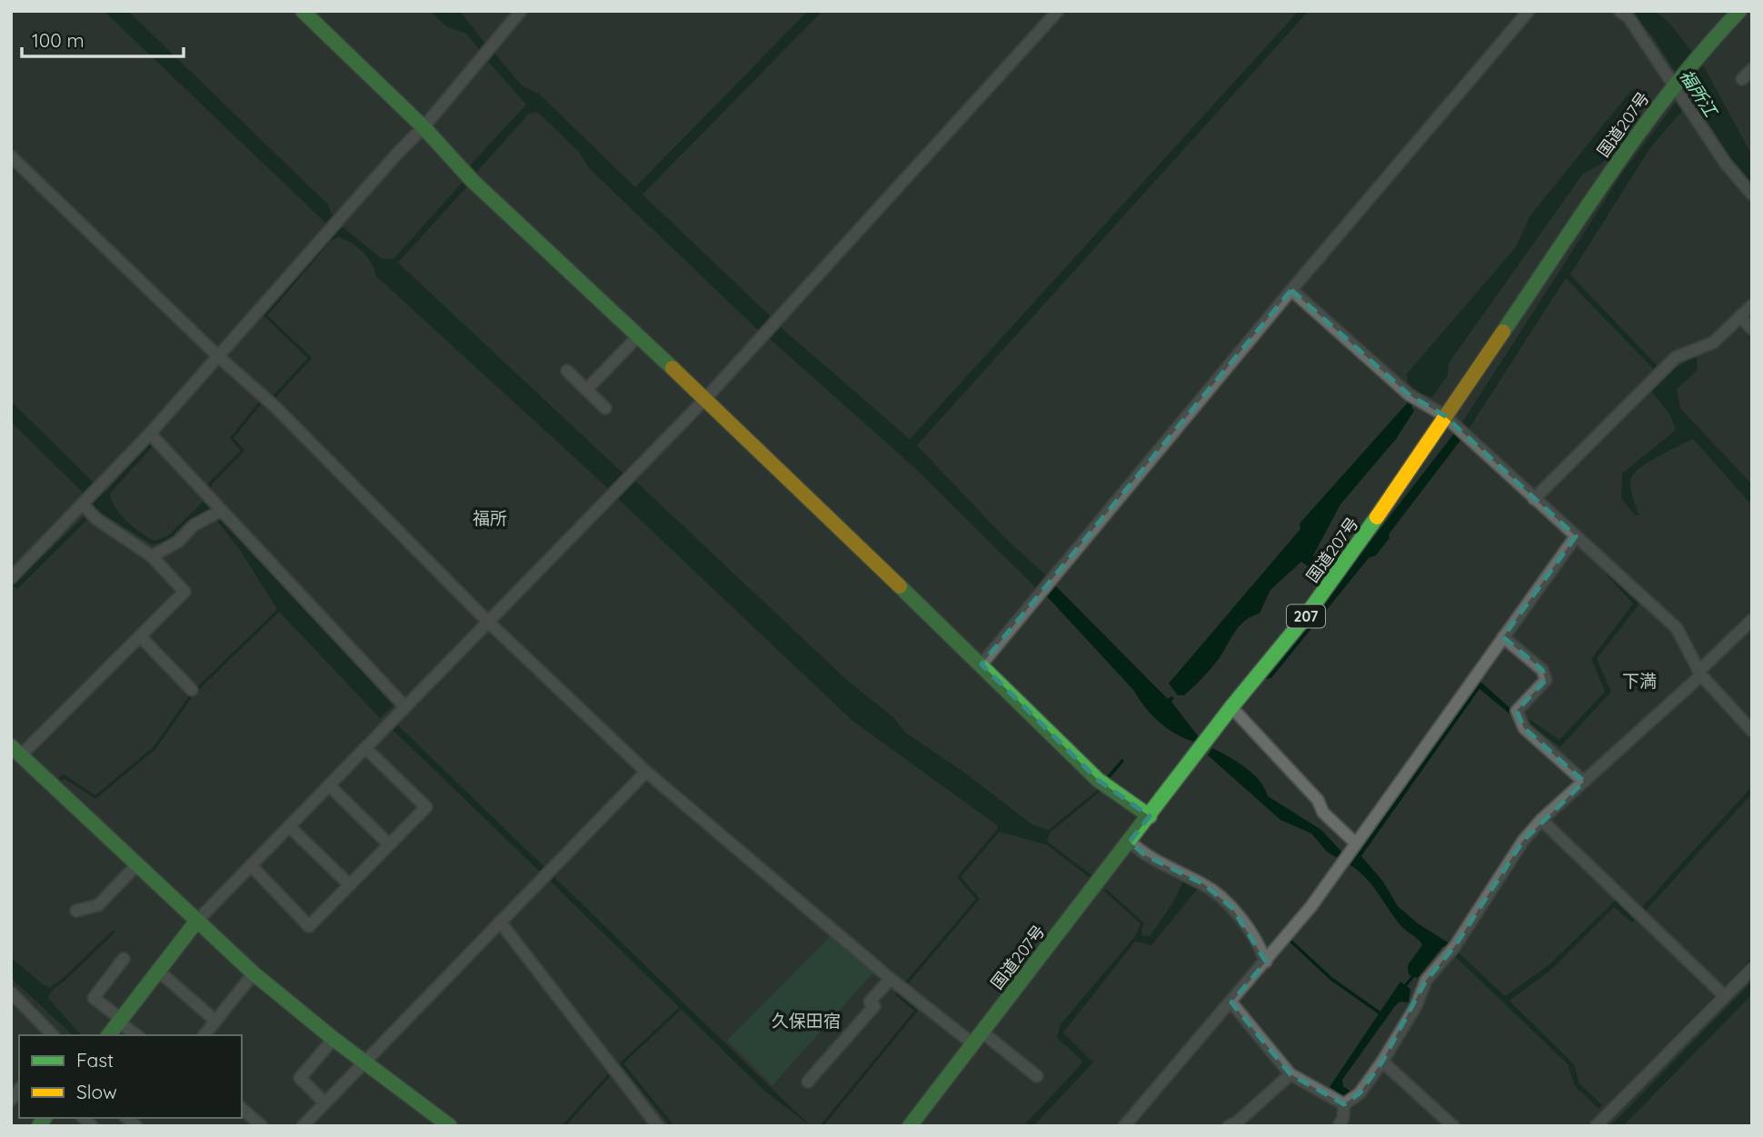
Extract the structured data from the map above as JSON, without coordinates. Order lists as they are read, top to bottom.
{
  "streets": {
    "main road": ["国道207号", "207"]
  },
  "districts": ["福所", "下満", "久保田宿"],
  "water": ["福所江"],
  "legend": ["Fast", "Slow"],
  "scale_bar": "100 m"
}
